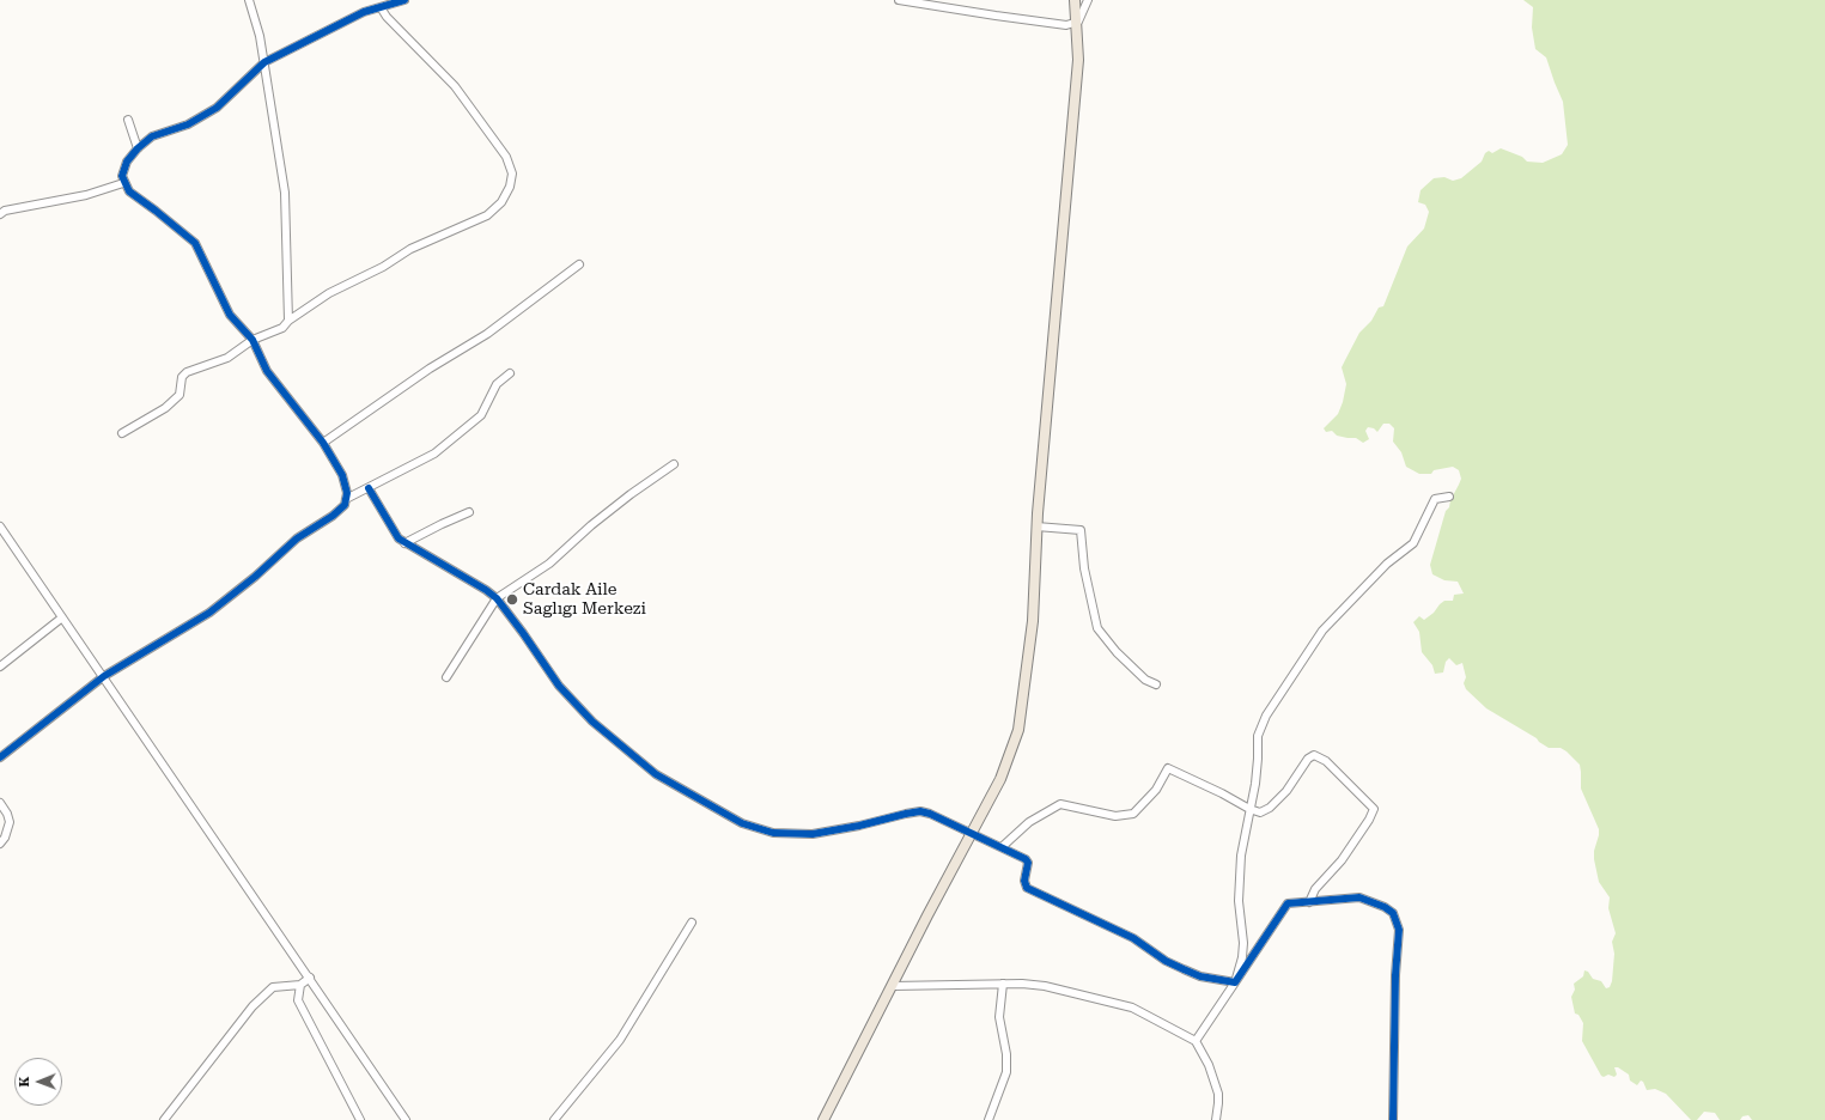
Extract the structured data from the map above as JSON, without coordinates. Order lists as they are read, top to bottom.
{
  "places": ["Cardak Aile Saglıgı Merkezi"],
  "north": "left"
}
